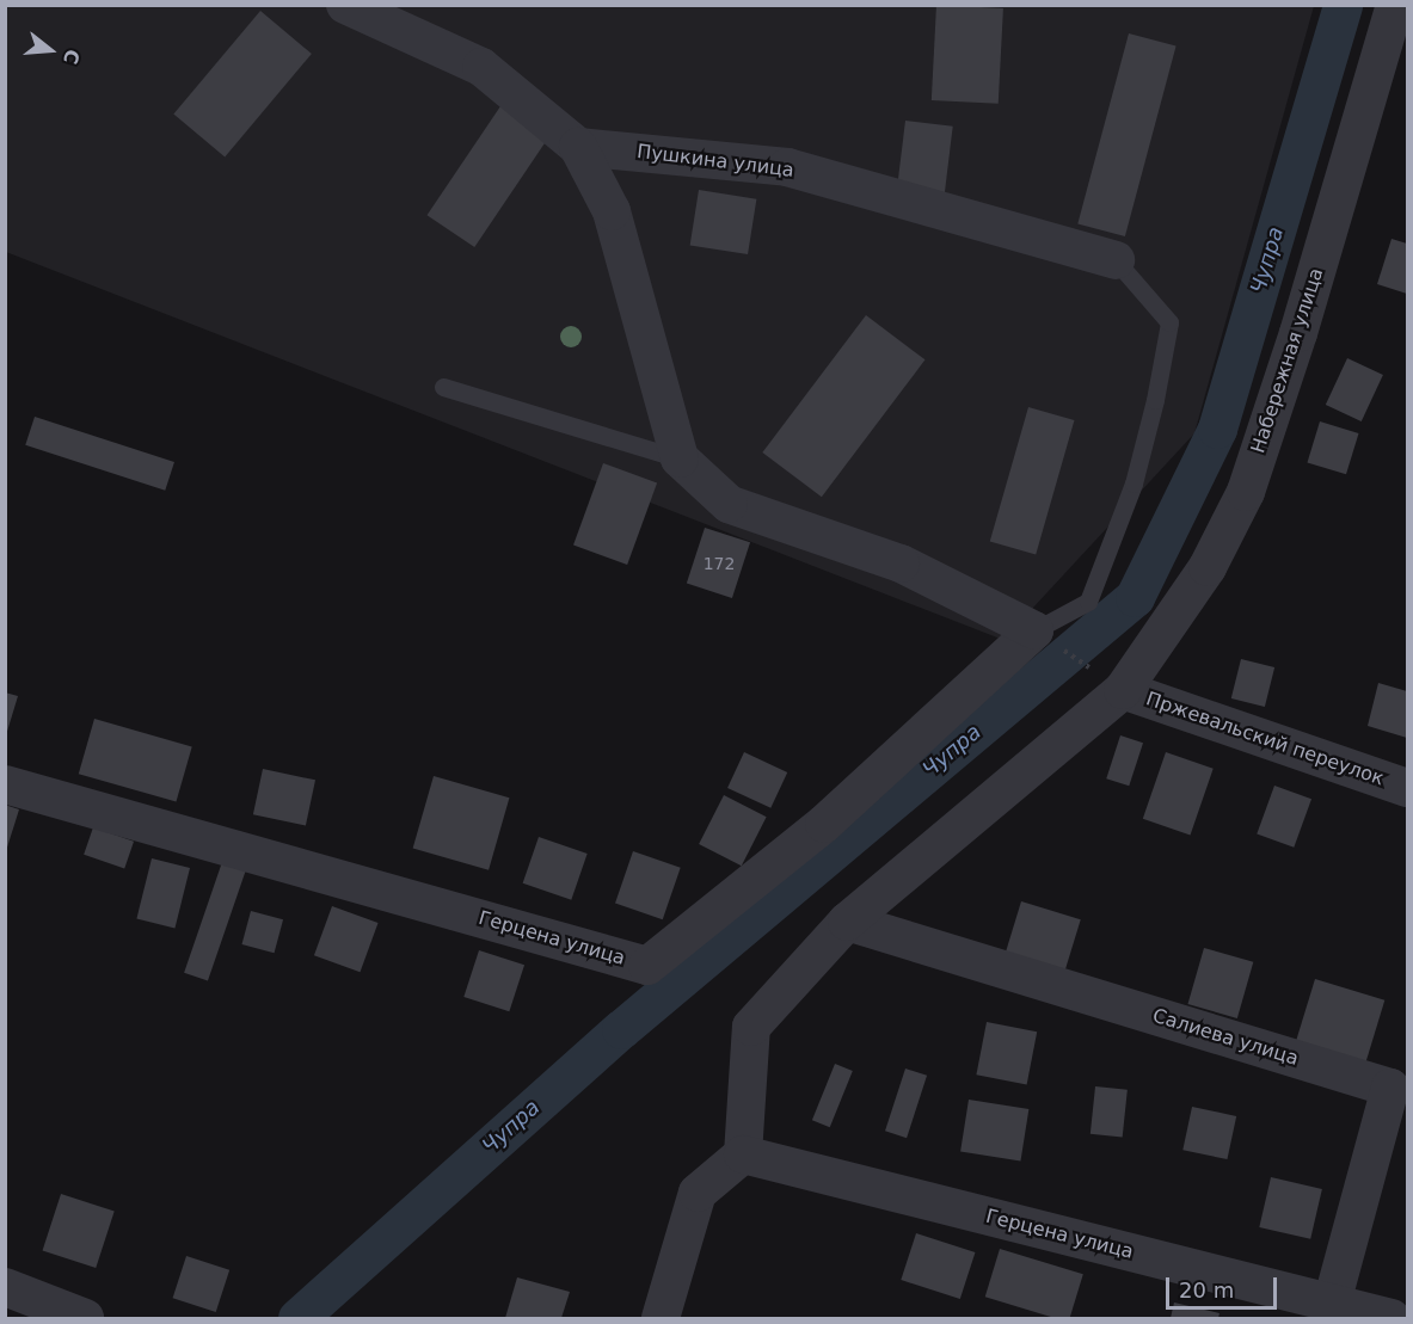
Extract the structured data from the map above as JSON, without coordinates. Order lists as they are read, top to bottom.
{
  "streets": {
    "street": [
      "Пушкина улица",
      "Набережная улица",
      "Пржевальский переулок",
      "Герцена улица",
      "Салиева улица"
    ]
  },
  "crossings": [
    ["Набережная улица", "Пржевальский переулок"],
    ["Набережная улица", "Герцена улица"],
    ["Набережная улица", "Салиева улица"],
    ["Герцена улица", "Салиева улица"]
  ],
  "water": ["Чупра"],
  "house_numbers": ["172"],
  "scale_bar": "20 m",
  "north": "right"
}
